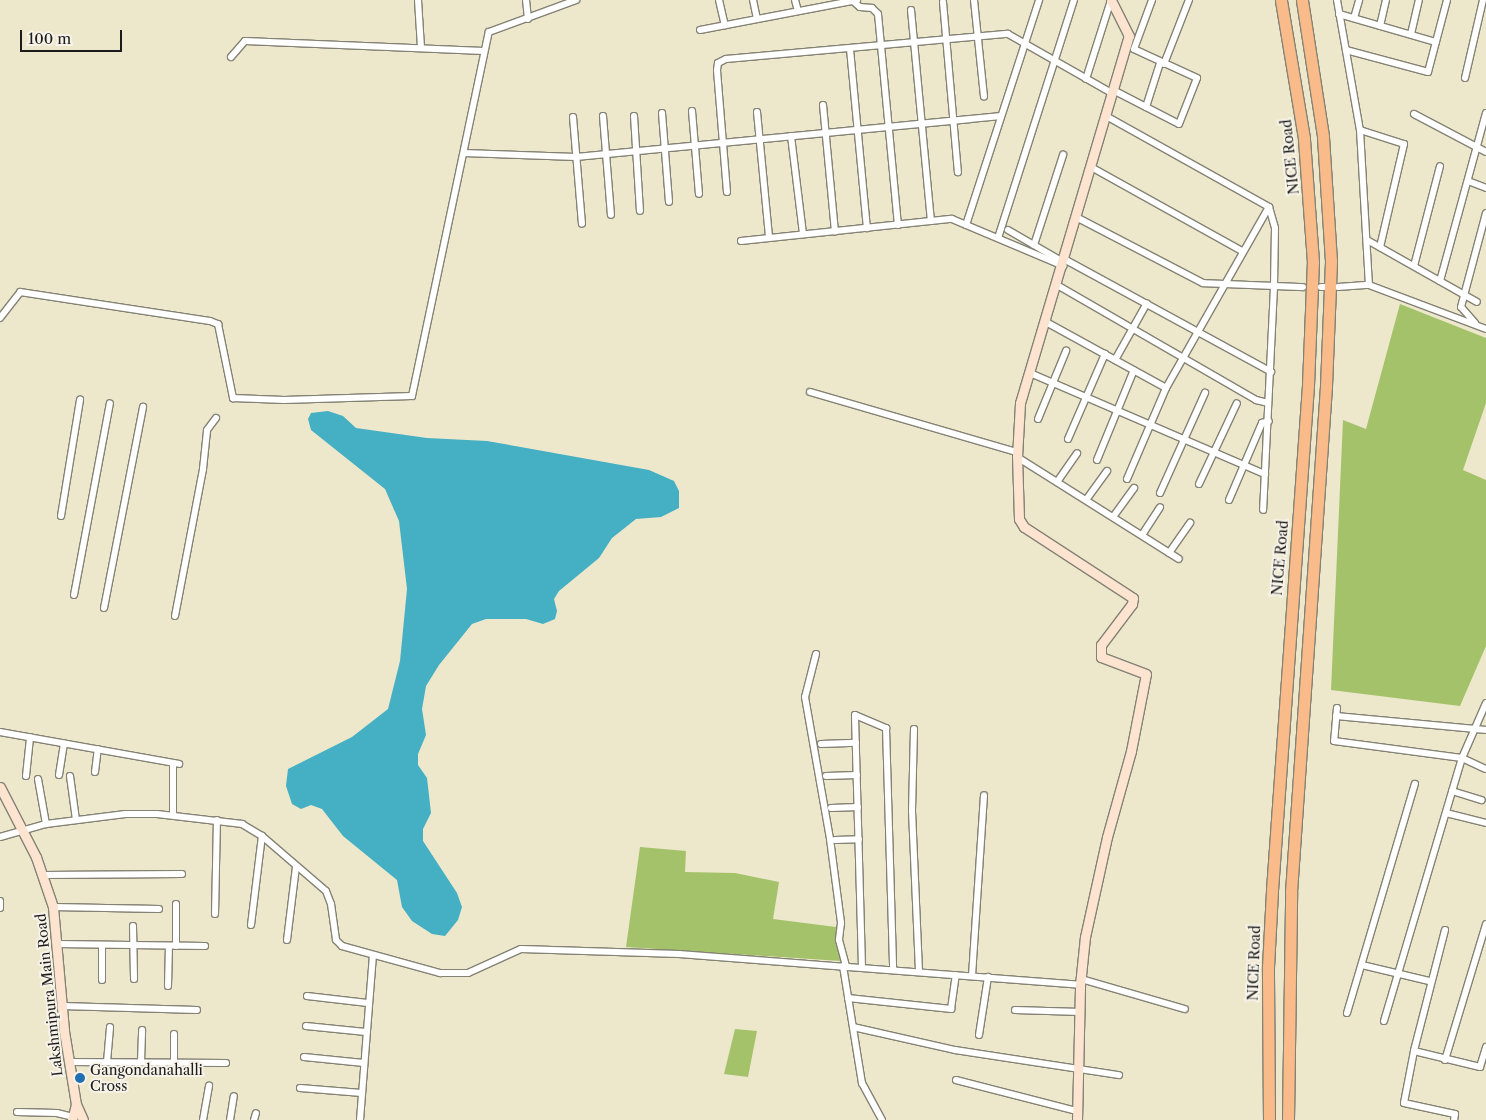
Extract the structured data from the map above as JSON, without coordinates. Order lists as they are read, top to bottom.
{
  "streets": {
    "highway": ["NICE Road"],
    "street": ["Lakshmipura Main Road"]
  },
  "places": ["Gangondanahalli Cross"],
  "scale_bar": "100 m"
}
